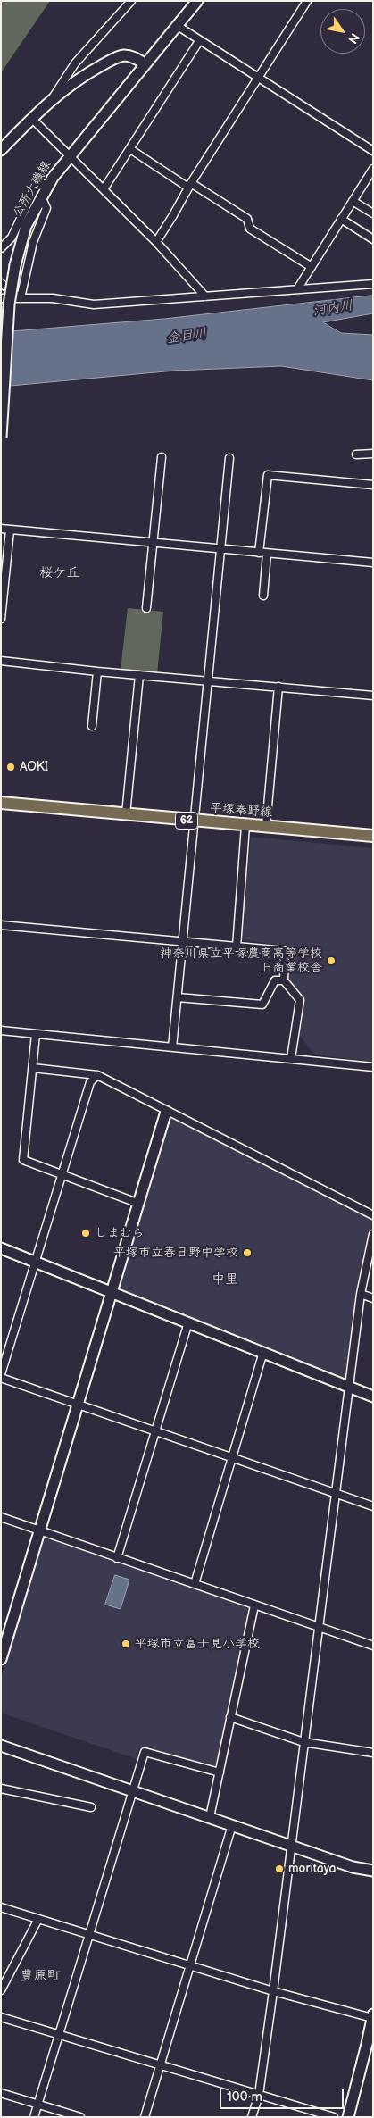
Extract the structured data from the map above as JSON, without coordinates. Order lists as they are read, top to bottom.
{
  "streets": {
    "main road": ["平塚秦野線", "62"],
    "street": ["公所大磯線"]
  },
  "districts": ["桜ケ丘", "中里", "豊原町"],
  "water": ["河内川", "金目川"],
  "places": [
    "AOKI",
    "神奈川県立平塚農商高等学校 旧商業校舎",
    "しまむら",
    "平塚市立春日野中学校",
    "平塚市立富士見小学校",
    "moritaya"
  ],
  "scale_bar": "100 m",
  "north": "bottom right"
}
